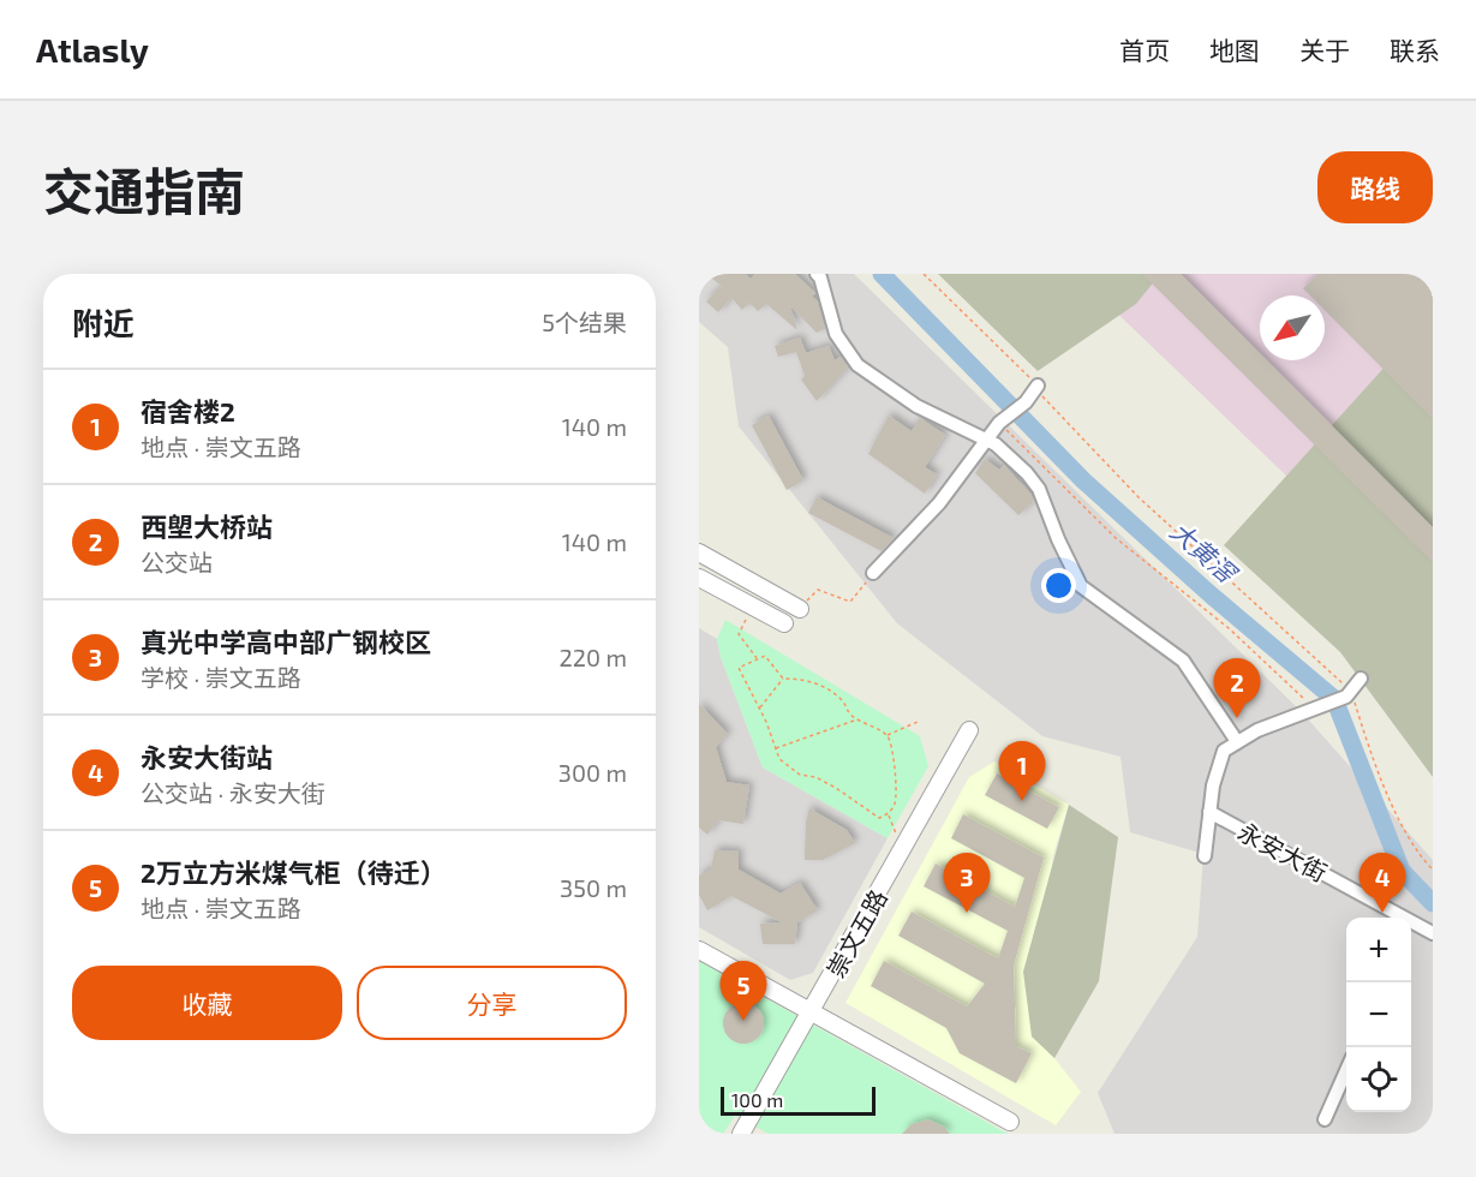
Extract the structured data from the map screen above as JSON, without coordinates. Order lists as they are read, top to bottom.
{
  "streets": {
    "street": ["永安大街", "崇文五路"]
  },
  "water": ["大黄滘"],
  "scale_bar": "100 m",
  "north": "bottom left",
  "page": {
    "header": "Atlasly",
    "nav": [
      "首页",
      "地图",
      "关于",
      "联系"
    ],
    "title": "交通指南",
    "buttons": [
      "路线",
      ["收藏", "分享"]
    ],
    "heading": ["附近", "5个结果"],
    "list": [
      {
        "mark": "1",
        "name": "宿舍楼2",
        "note": "地点 · 崇文五路",
        "value": "140 m"
      },
      {
        "mark": "2",
        "name": "西塱大桥站",
        "note": "公交站",
        "value": "140 m"
      },
      {
        "mark": "3",
        "name": "真光中学高中部广钢校区",
        "note": "学校 · 崇文五路",
        "value": "220 m"
      },
      {
        "mark": "4",
        "name": "永安大街站",
        "note": "公交站 · 永安大街",
        "value": "300 m"
      },
      {
        "mark": "5",
        "name": "2万立方米煤气柜（待迁）",
        "note": "地点 · 崇文五路",
        "value": "350 m"
      }
    ],
    "pins": [
      "2",
      "1",
      "3",
      "4",
      "5"
    ],
    "map_buttons": ["+", "−"],
    "scale": "100 m"
  }
}
